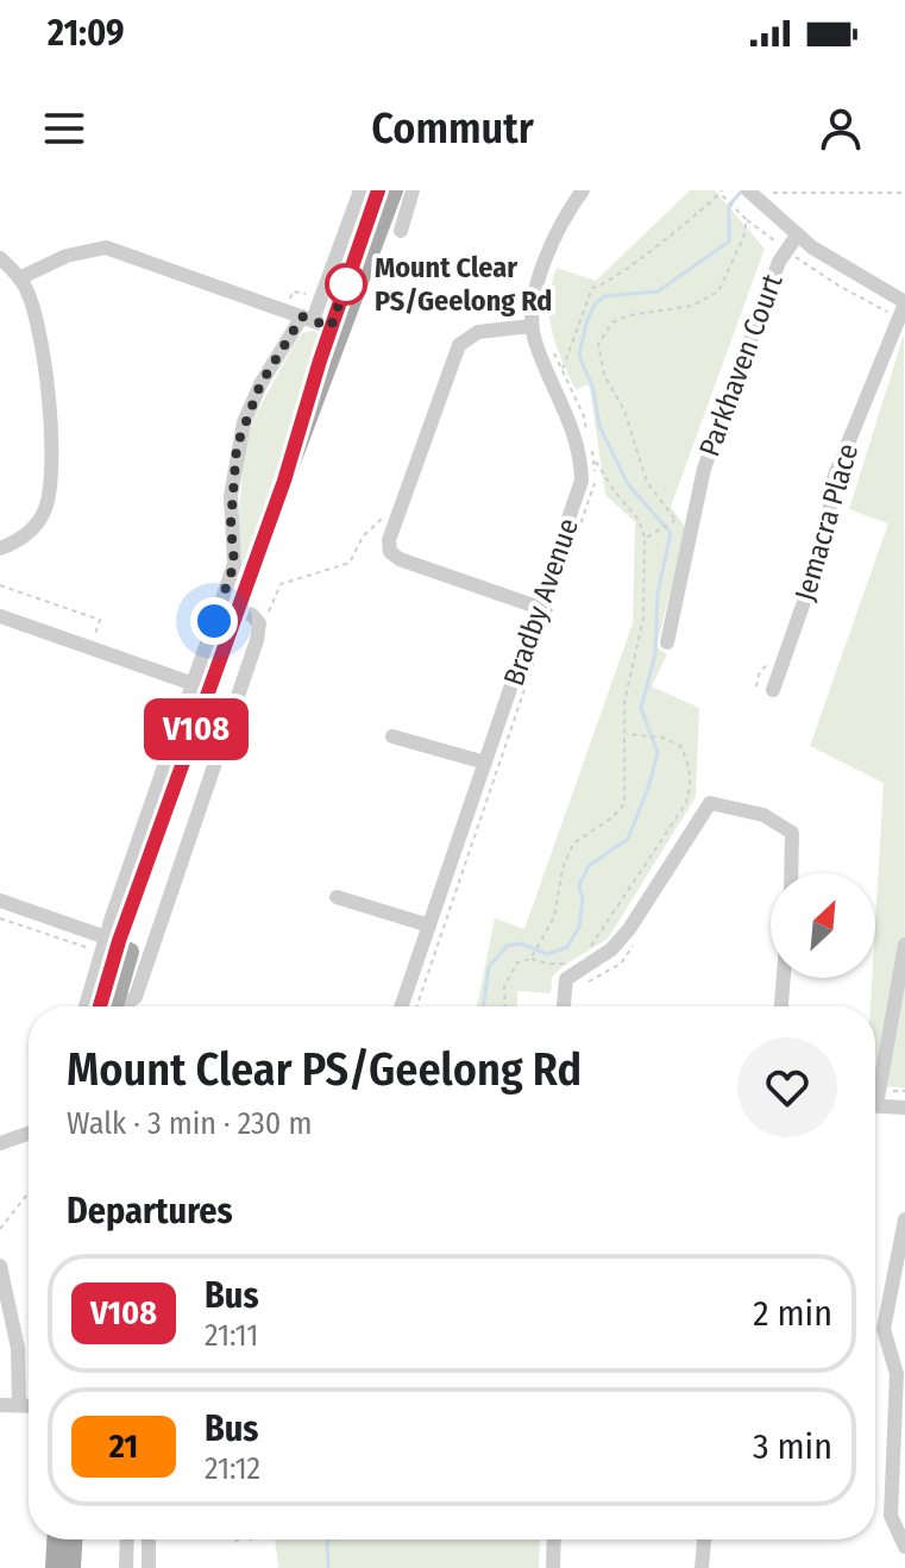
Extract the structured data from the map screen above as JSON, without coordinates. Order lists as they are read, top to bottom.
{
  "streets": {
    "street": ["Parkhaven Court", "Jemacra Place", "Bradby Avenue"]
  },
  "places": ["Mount Clear PS/Geelong Rd"],
  "lines": ["bus line V108"],
  "north": "top right",
  "page": {
    "status": "21:09",
    "header": "Commutr",
    "on_map": "V108",
    "heading": [
      ["Mount Clear PS/Geelong Rd", "Walk · 3 min · 230 m"],
      "Departures"
    ],
    "list": [
      {
        "mark": "V108",
        "name": "Bus",
        "note": "21:11",
        "value": "2 min"
      },
      {
        "mark": "21",
        "name": "Bus",
        "note": "21:12",
        "value": "3 min"
      }
    ]
  }
}
